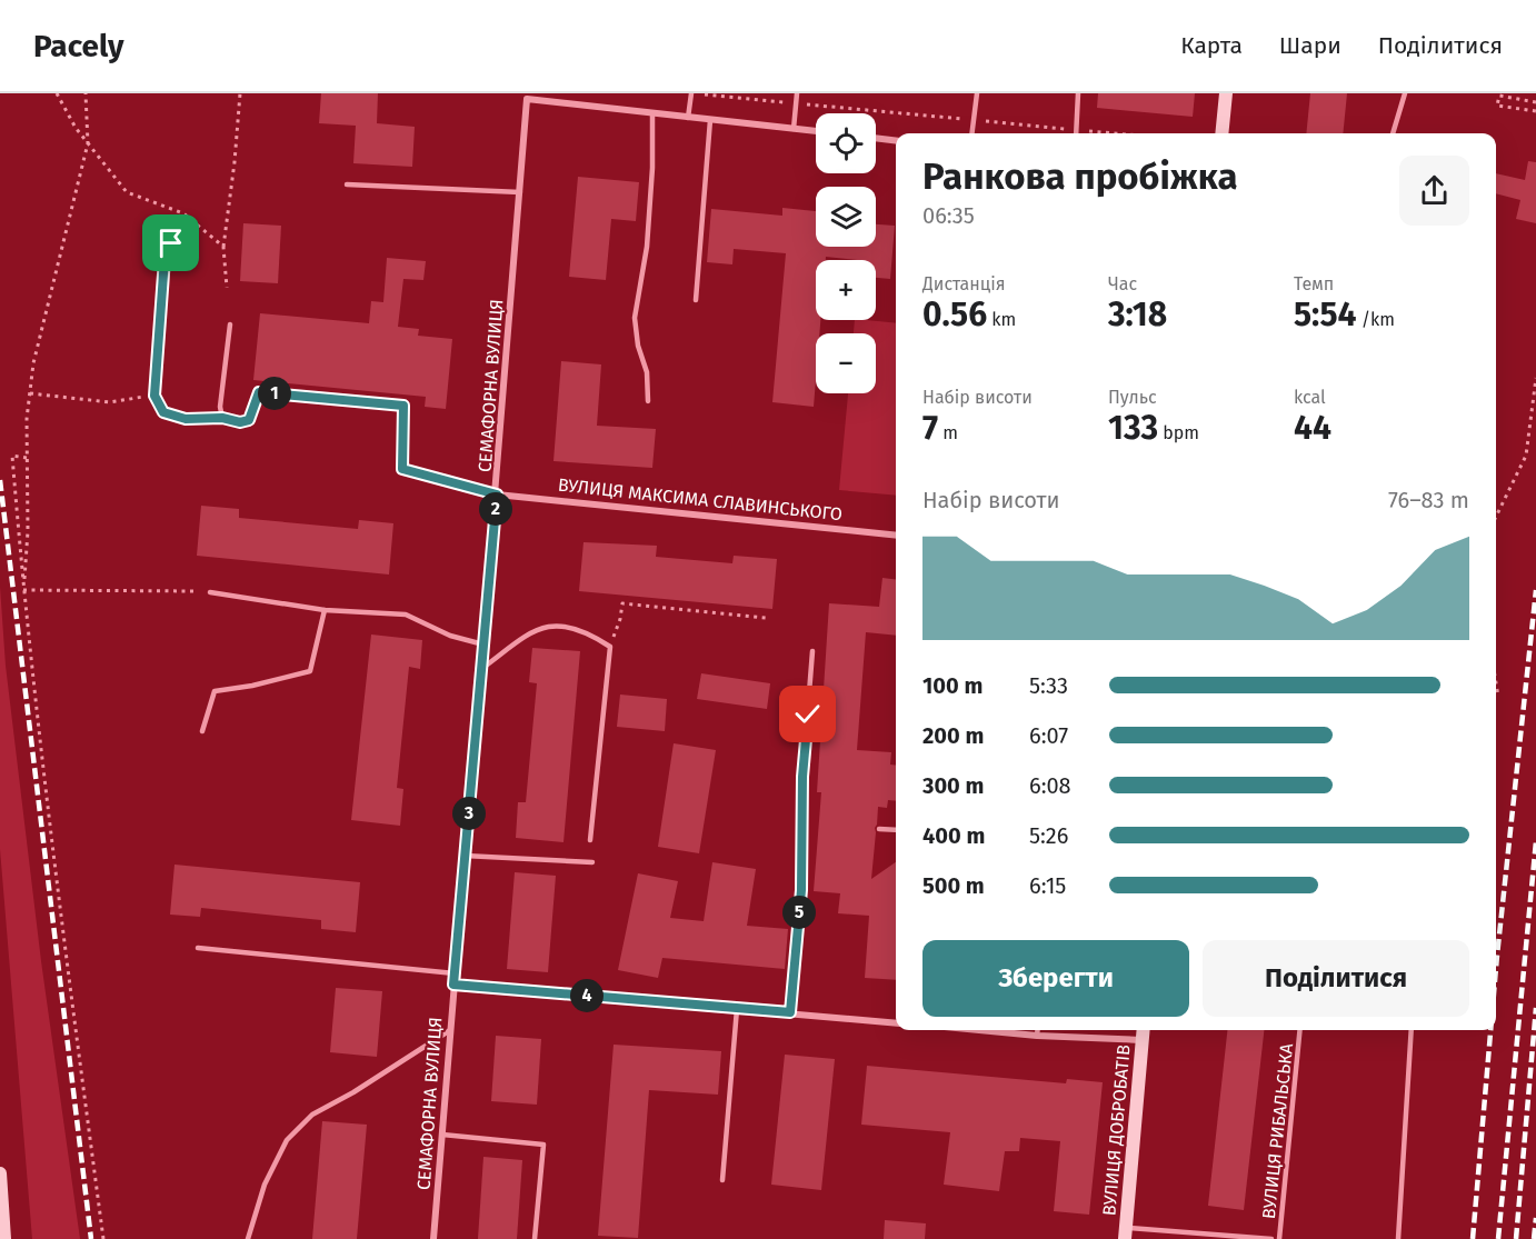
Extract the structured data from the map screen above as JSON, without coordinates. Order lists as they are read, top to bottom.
{
  "streets": {
    "street": ["СЕМАФОРНА ВУЛИЦЯ", "ВУЛИЦЯ МАКСИМА СЛАВИНСЬКОГО", "ВУЛИЦЯ ДОБРОБАТІВ"],
    "lane": ["ВУЛИЦЯ РИБАЛЬСЬКА"]
  },
  "crossings": [
    ["СЕМАФОРНА ВУЛИЦЯ", "ВУЛИЦЯ МАКСИМА СЛАВИНСЬКОГО"]
  ],
  "page": {
    "header": "Pacely",
    "nav": ["Карта", "Шари", "Поділитися"],
    "map_buttons": ["+", "−"],
    "heading": ["Ранкова пробіжка", "06:35"],
    "stats": [
      ["Дистанція", "0.56 km"],
      ["Час", "3:18"],
      ["Темп", "5:54 /km"],
      ["Набір висоти", "7 m"],
      ["Пульс", "133 bpm"],
      ["kcal", "44"]
    ],
    "pins": [
      "1",
      "2",
      "3",
      "5",
      "4"
    ],
    "chart": ["Набір висоти", "76–83 m"],
    "list": [
      {
        "name": "100 m",
        "note": "5:33"
      },
      {
        "name": "200 m",
        "note": "6:07"
      },
      {
        "name": "300 m",
        "note": "6:08"
      },
      {
        "name": "400 m",
        "note": "5:26"
      },
      {
        "name": "500 m",
        "note": "6:15"
      }
    ],
    "buttons": ["Зберегти", "Поділитися"]
  }
}
